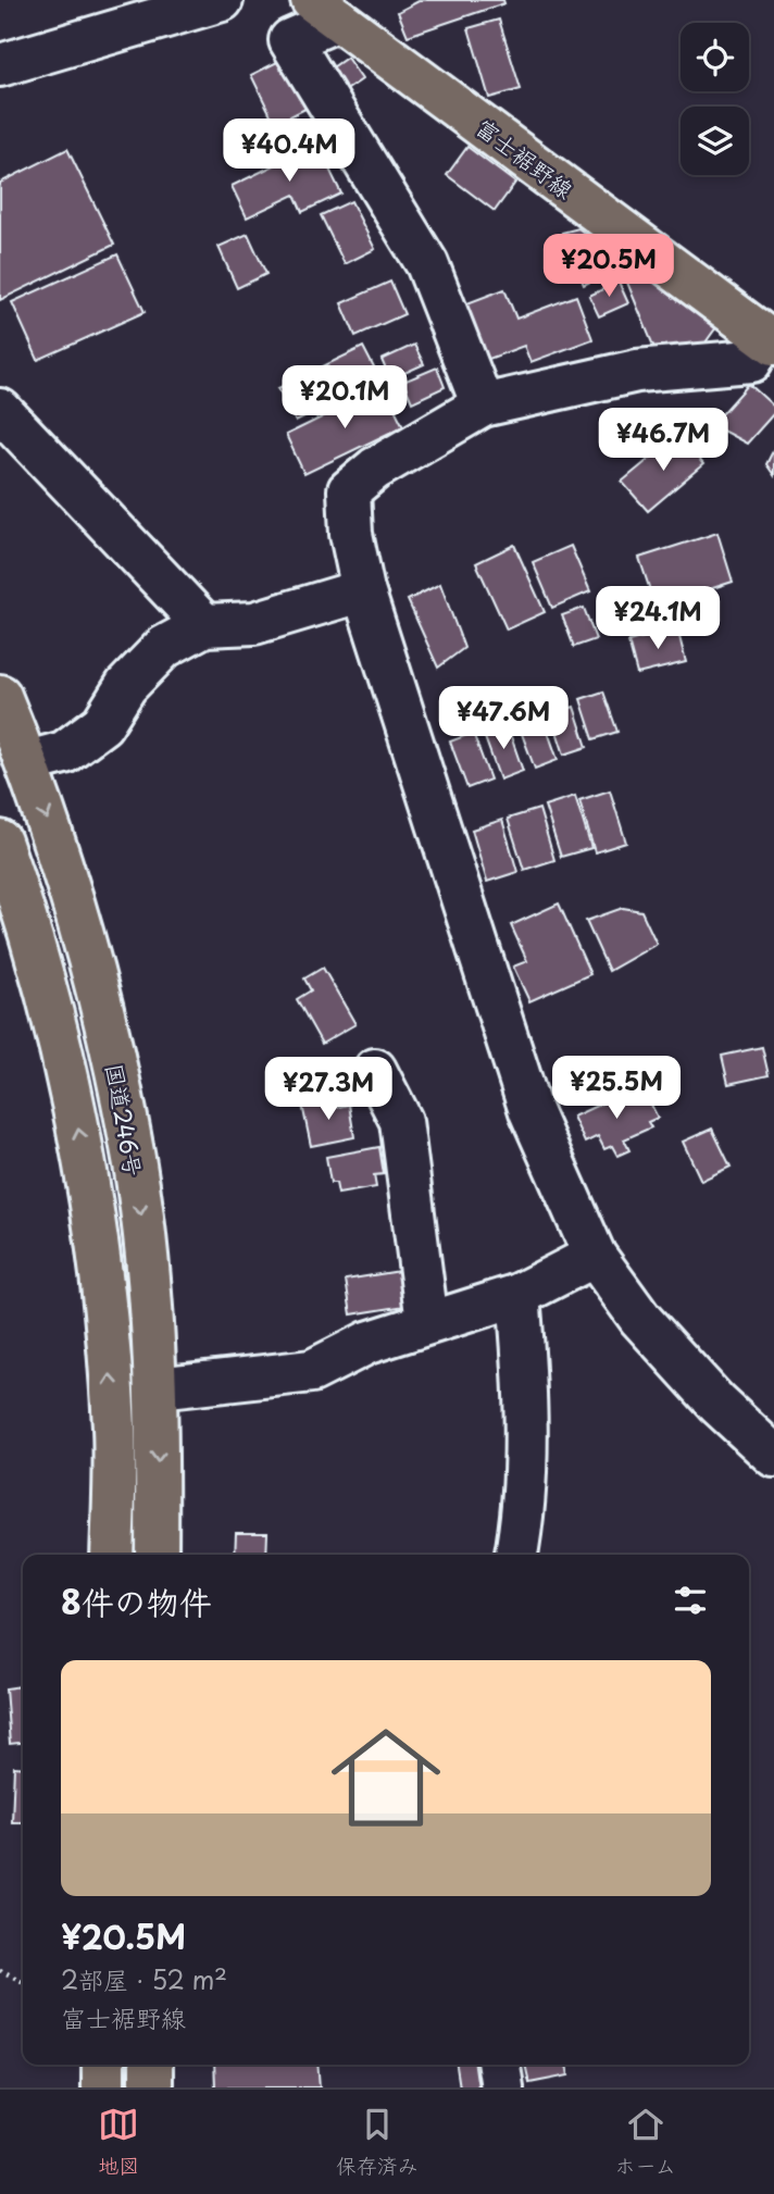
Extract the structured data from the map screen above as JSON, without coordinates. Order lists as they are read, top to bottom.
{
  "streets": {
    "main road": ["富士裾野線", "国道246号"]
  },
  "page": {
    "price": [
      "¥40.4M",
      "¥20.5M",
      "¥20.1M",
      "¥46.7M",
      "¥24.1M",
      "¥47.6M",
      "¥25.5M",
      "¥27.3M"
    ],
    "heading": "8件の物件",
    "list": [
      {
        "name": "¥20.5M",
        "note": "2部屋 · 52 m² · 富士裾野線"
      }
    ],
    "tabs": ["地図", "保存済み", "ホーム"]
  }
}
